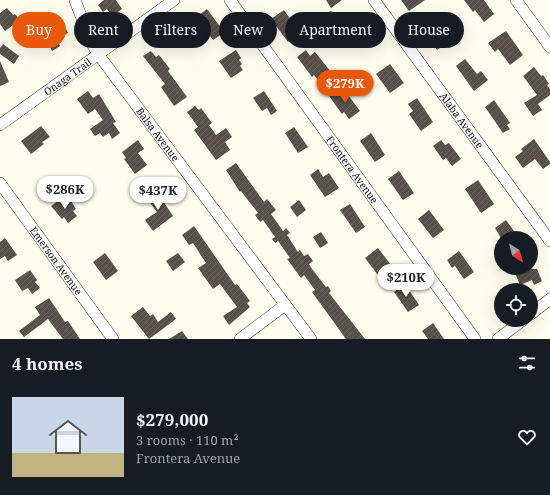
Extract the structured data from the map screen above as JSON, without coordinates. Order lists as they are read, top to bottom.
{
  "streets": {
    "street": [
      "Onaga Trail",
      "Alaba Avenue",
      "Balsa Avenue",
      "Frontera Avenue",
      "Emerson Avenue"
    ]
  },
  "crossings": [
    ["Onaga Trail", "Balsa Avenue"]
  ],
  "north": "bottom right",
  "page": {
    "chip": [
      "Buy",
      "Rent",
      "Filters",
      "New",
      "Apartment",
      "House"
    ],
    "price": [
      "$279K",
      "$286K",
      "$437K",
      "$210K"
    ],
    "heading": "4 homes",
    "list": [
      {
        "name": "$279,000",
        "note": "3 rooms · 110 m² · Frontera Avenue"
      }
    ]
  }
}
